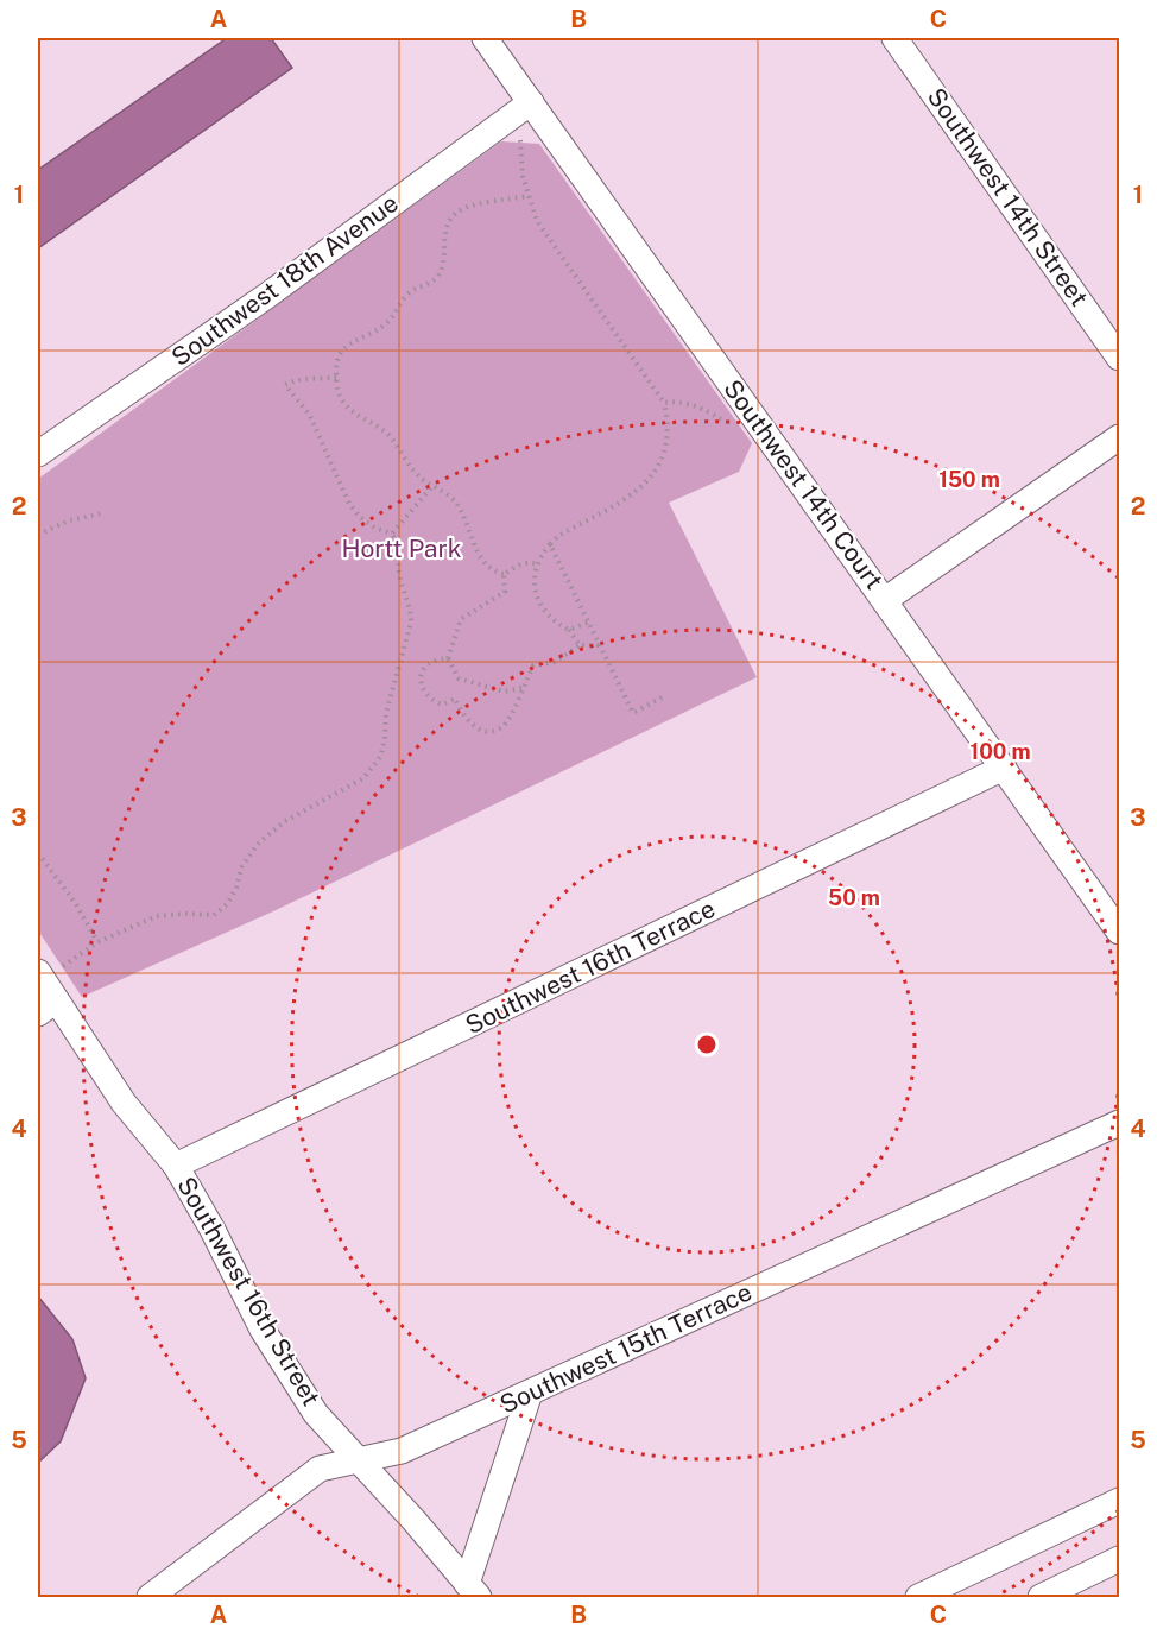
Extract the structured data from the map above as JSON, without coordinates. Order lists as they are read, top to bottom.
{
  "streets": {
    "street": [
      "Southwest 14th Street",
      "Southwest 18th Avenue",
      "Southwest 14th Court",
      "Southwest 16th Terrace",
      "Southwest 16th Street",
      "Southwest 15th Terrace"
    ]
  },
  "crossings": [
    ["Southwest 18th Avenue", "Southwest 14th Court"],
    ["Southwest 14th Court", "Southwest 16th Terrace"],
    ["Southwest 16th Terrace", "Southwest 16th Street"],
    ["Southwest 16th Street", "Southwest 15th Terrace"]
  ],
  "parks": ["Hortt Park"],
  "grid": {
    "columns": ["A", "B", "C"],
    "rows": [
      "1",
      "2",
      "3",
      "4",
      "5"
    ]
  },
  "rings": ["150 m", "100 m", "50 m"]
}
